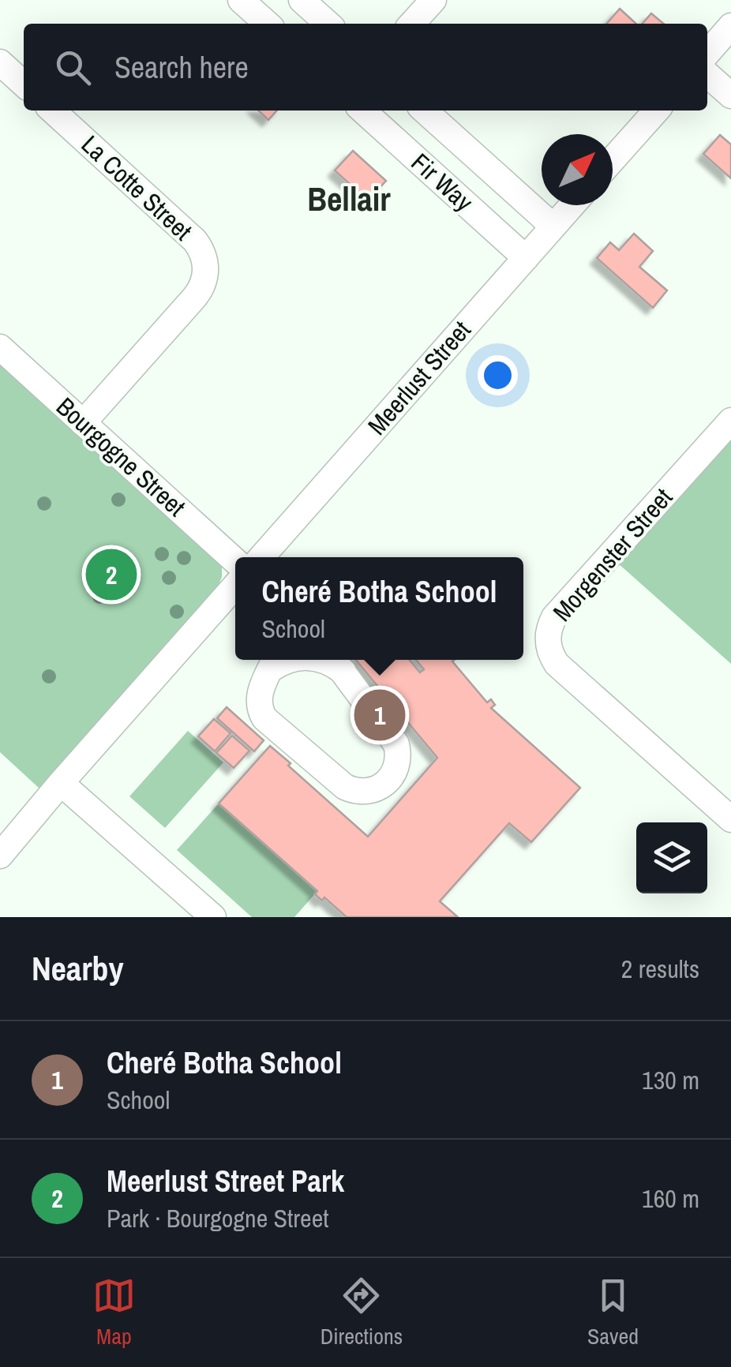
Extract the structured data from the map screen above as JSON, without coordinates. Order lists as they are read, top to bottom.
{
  "streets": {
    "street": [
      "Fir Way",
      "La Cotte Street",
      "Meerlust Street",
      "Bourgogne Street",
      "Morgenster Street"
    ]
  },
  "crossings": [
    ["Fir Way", "Meerlust Street"],
    ["La Cotte Street", "Bourgogne Street"]
  ],
  "districts": ["Bellair"],
  "north": "top right",
  "page": {
    "search": "Search here",
    "pins": ["2", "1"],
    "popup": ["Cheré Botha School", "School"],
    "heading": ["Nearby", "2 results"],
    "list": [
      {
        "mark": "1",
        "name": "Cheré Botha School",
        "note": "School",
        "value": "130 m"
      },
      {
        "mark": "2",
        "name": "Meerlust Street Park",
        "note": "Park · Bourgogne Street",
        "value": "160 m"
      }
    ],
    "nav": ["Map", "Directions", "Saved"]
  }
}
